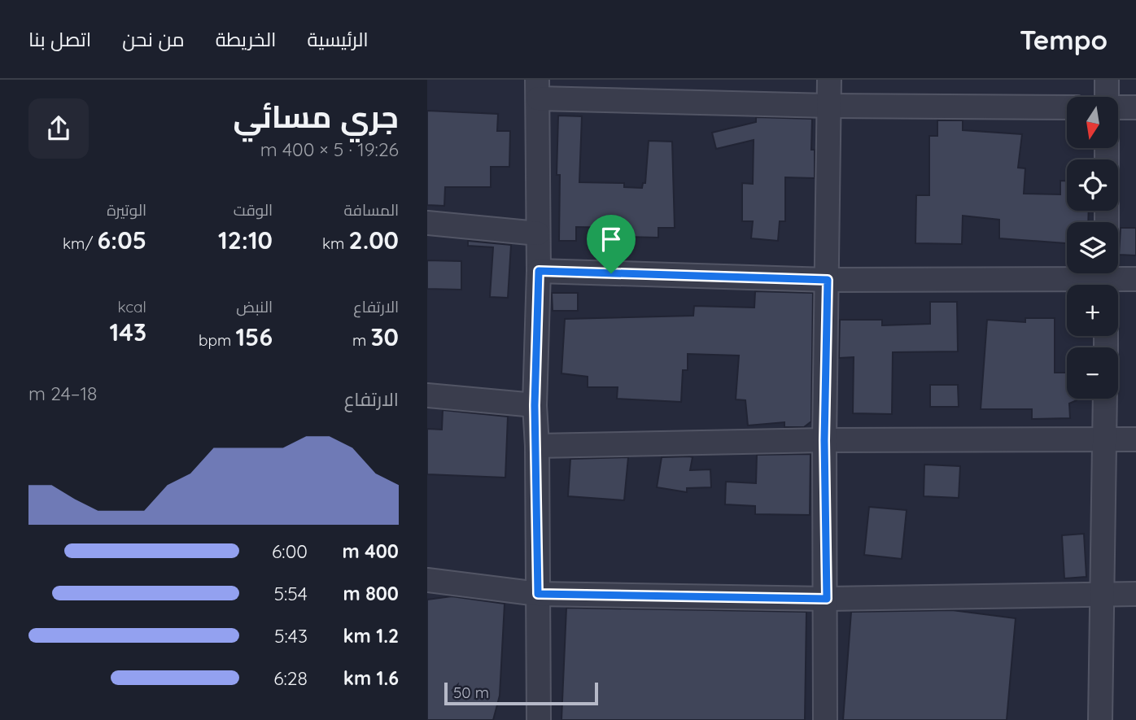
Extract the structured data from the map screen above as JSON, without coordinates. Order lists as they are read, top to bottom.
{
  "scale_bar": "50 m",
  "north": "bottom",
  "page": {
    "header": "Tempo",
    "nav": [
      "الرئيسية",
      "الخريطة",
      "من نحن",
      "اتصل بنا"
    ],
    "heading": ["جري مسائي", "19:26 · 5 × 400 m"],
    "map_buttons": ["+", "−"],
    "stats": [
      ["المسافة", "2.00 km"],
      ["الوقت", "12:10"],
      ["الوتيرة", "6:05 /km"],
      ["الارتفاع", "30 m"],
      ["النبض", "156 bpm"],
      ["kcal", "143"]
    ],
    "chart": ["الارتفاع", "18–24 m"],
    "list": [
      {
        "name": "400 m",
        "note": "6:00"
      },
      {
        "name": "800 m",
        "note": "5:54"
      },
      {
        "name": "1.2 km",
        "note": "5:43"
      },
      {
        "name": "1.6 km",
        "note": "6:28"
      }
    ],
    "scale": "50 m"
  }
}
